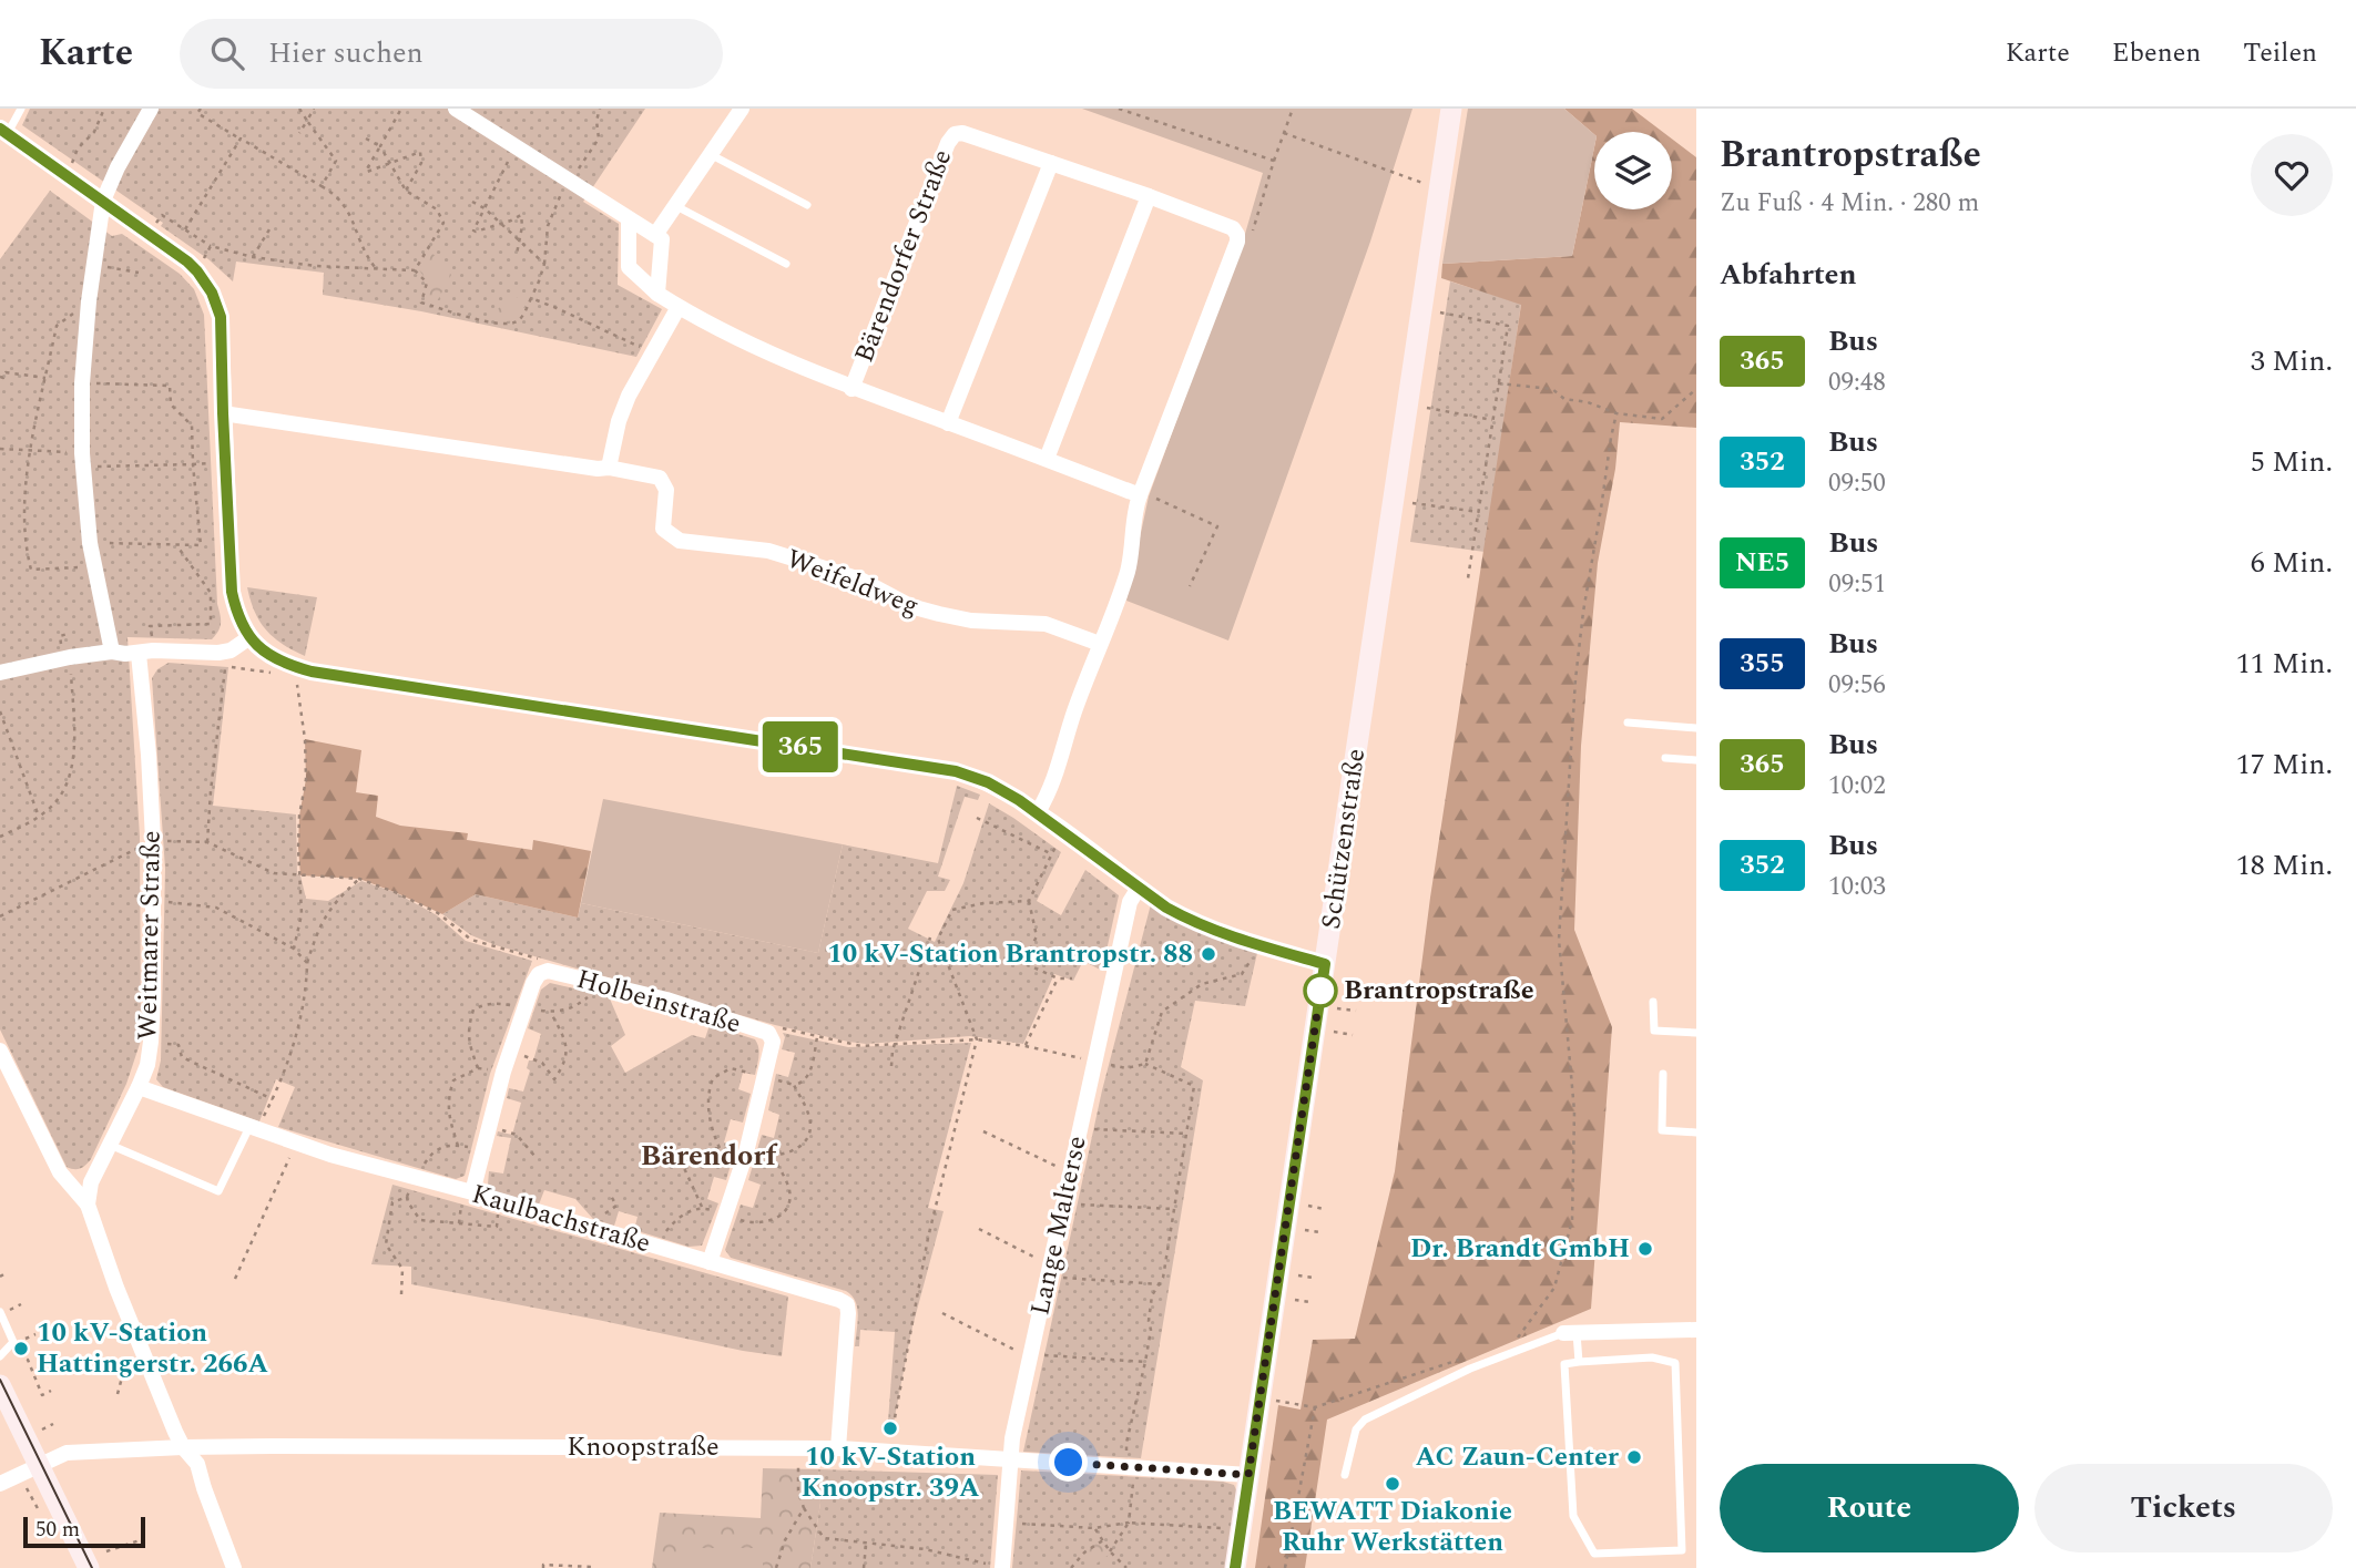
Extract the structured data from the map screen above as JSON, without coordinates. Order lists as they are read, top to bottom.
{
  "streets": {
    "street": [
      "Bärendorfer Straße",
      "Weifeldweg",
      "Schützenstraße",
      "Weitmarer Straße",
      "Holbeinstraße",
      "Kaulbachstraße",
      "Lange Malterse",
      "Knoopstraße"
    ]
  },
  "crossings": [
    ["Bärendorfer Straße", "Weifeldweg"],
    ["Schützenstraße", "Knoopstraße"],
    ["Weitmarer Straße", "Kaulbachstraße"],
    ["Holbeinstraße", "Kaulbachstraße"],
    ["Kaulbachstraße", "Knoopstraße"],
    ["Lange Malterse", "Knoopstraße"]
  ],
  "districts": ["Bärendorf"],
  "places": [
    "10 kV-Station Brantropstr. 88",
    "Brantropstraße",
    "Dr. Brandt GmbH",
    "10 kV-Station Hattingerstr. 266A",
    "10 kV-Station Knoopstr. 39A",
    "AC Zaun-Center",
    "BEWATT Diakonie Ruhr Werkstätten"
  ],
  "lines": ["bus line 365"],
  "scale_bar": "50 m",
  "page": {
    "header": "Karte",
    "search": "Hier suchen",
    "nav": ["Karte", "Ebenen", "Teilen"],
    "on_map": "365",
    "heading": [
      ["Brantropstraße", "Zu Fuß · 4 Min. · 280 m"],
      "Abfahrten"
    ],
    "list": [
      {
        "mark": "365",
        "name": "Bus",
        "note": "09:48",
        "value": "3 Min."
      },
      {
        "mark": "352",
        "name": "Bus",
        "note": "09:50",
        "value": "5 Min."
      },
      {
        "mark": "NE5",
        "name": "Bus",
        "note": "09:51",
        "value": "6 Min."
      },
      {
        "mark": "355",
        "name": "Bus",
        "note": "09:56",
        "value": "11 Min."
      },
      {
        "mark": "365",
        "name": "Bus",
        "note": "10:02",
        "value": "17 Min."
      },
      {
        "mark": "352",
        "name": "Bus",
        "note": "10:03",
        "value": "18 Min."
      }
    ],
    "buttons": ["Route", "Tickets"],
    "scale": "50 m"
  }
}
